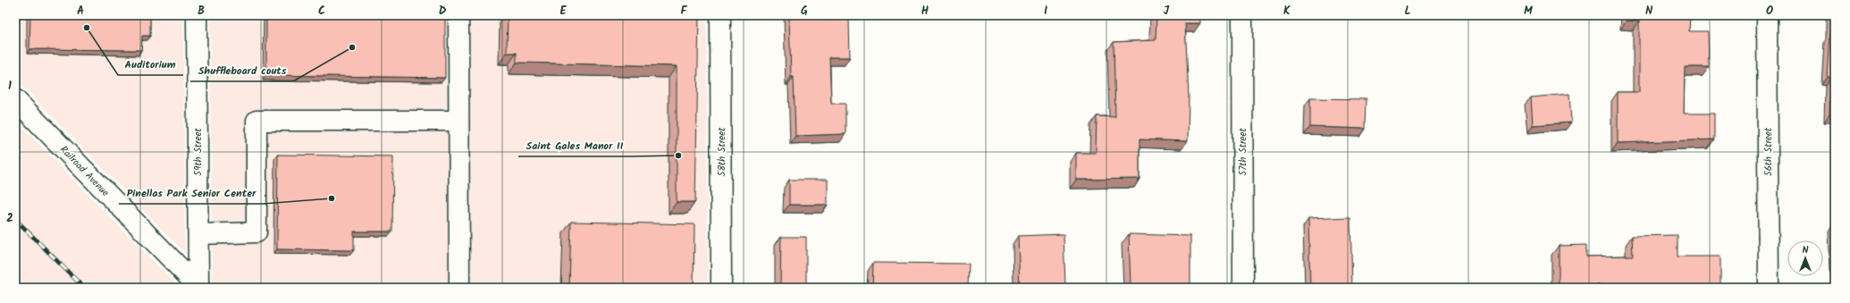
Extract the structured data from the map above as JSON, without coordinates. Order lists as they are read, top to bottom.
{
  "streets": {
    "street": [
      "59th Street",
      "58th Street",
      "57th Street",
      "56th Street",
      "Railroad Avenue"
    ]
  },
  "crossings": [
    ["59th Street", "Railroad Avenue"]
  ],
  "places": [
    "Auditorium",
    "Shuffleboard couts",
    "Saint Gales Manor II",
    "Pinellas Park Senior Center"
  ],
  "north": "top",
  "grid": {
    "columns": [
      "A",
      "B",
      "C",
      "D",
      "E",
      "F",
      "G",
      "H",
      "I",
      "J",
      "K",
      "L",
      "M",
      "N",
      "O"
    ],
    "rows": ["1", "2"]
  }
}
